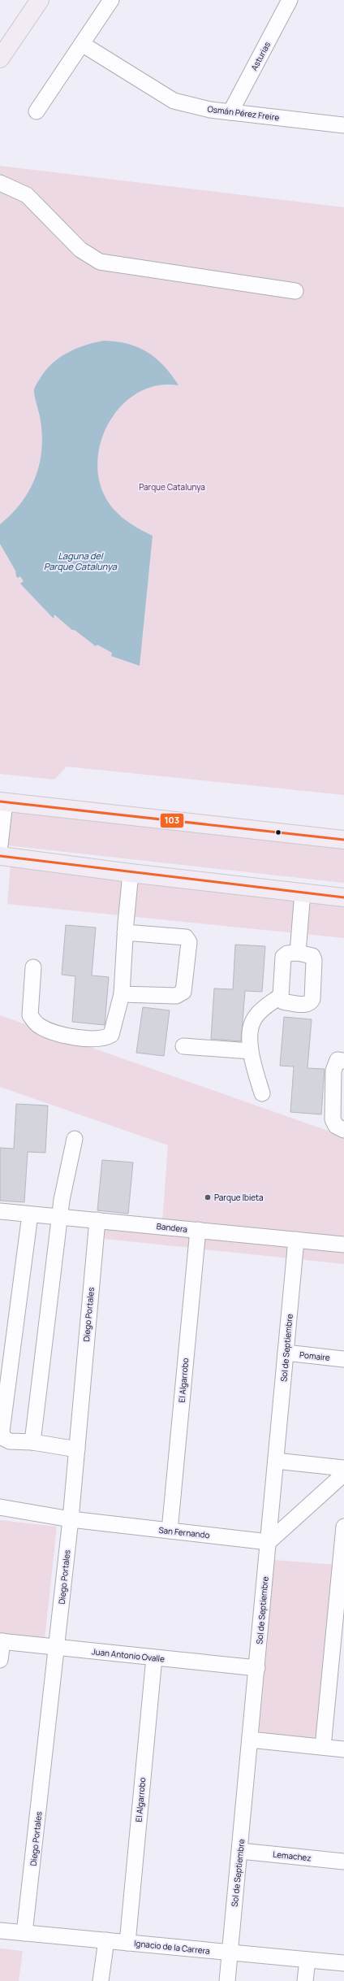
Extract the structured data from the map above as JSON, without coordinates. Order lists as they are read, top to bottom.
{
  "streets": {
    "street": [
      "Asturias",
      "Osmán Pérez Freire",
      "Bandera",
      "Diego Portales",
      "Sol de Septiembre",
      "Pomaire",
      "El Algarrobo",
      "San Fernando",
      "Juan Antonio Ovalle",
      "Lemachez",
      "Ignacio de la Carrera"
    ]
  },
  "crossings": [
    ["Asturias", "Osmán Pérez Freire"],
    ["Bandera", "Diego Portales"],
    ["Bandera", "Sol de Septiembre"],
    ["Bandera", "El Algarrobo"],
    ["Diego Portales", "San Fernando"],
    ["Diego Portales", "Juan Antonio Ovalle"],
    ["Diego Portales", "Ignacio de la Carrera"],
    ["Sol de Septiembre", "Pomaire"],
    ["Sol de Septiembre", "San Fernando"],
    ["Sol de Septiembre", "Juan Antonio Ovalle"],
    ["Sol de Septiembre", "Lemachez"],
    ["Sol de Septiembre", "Ignacio de la Carrera"],
    ["El Algarrobo", "San Fernando"],
    ["El Algarrobo", "Juan Antonio Ovalle"],
    ["El Algarrobo", "Ignacio de la Carrera"]
  ],
  "water": ["Laguna del Parque Catalunya"],
  "parks": ["Parque Catalunya"],
  "places": ["Parque Ibieta"],
  "lines": ["transit line 103"]
}
